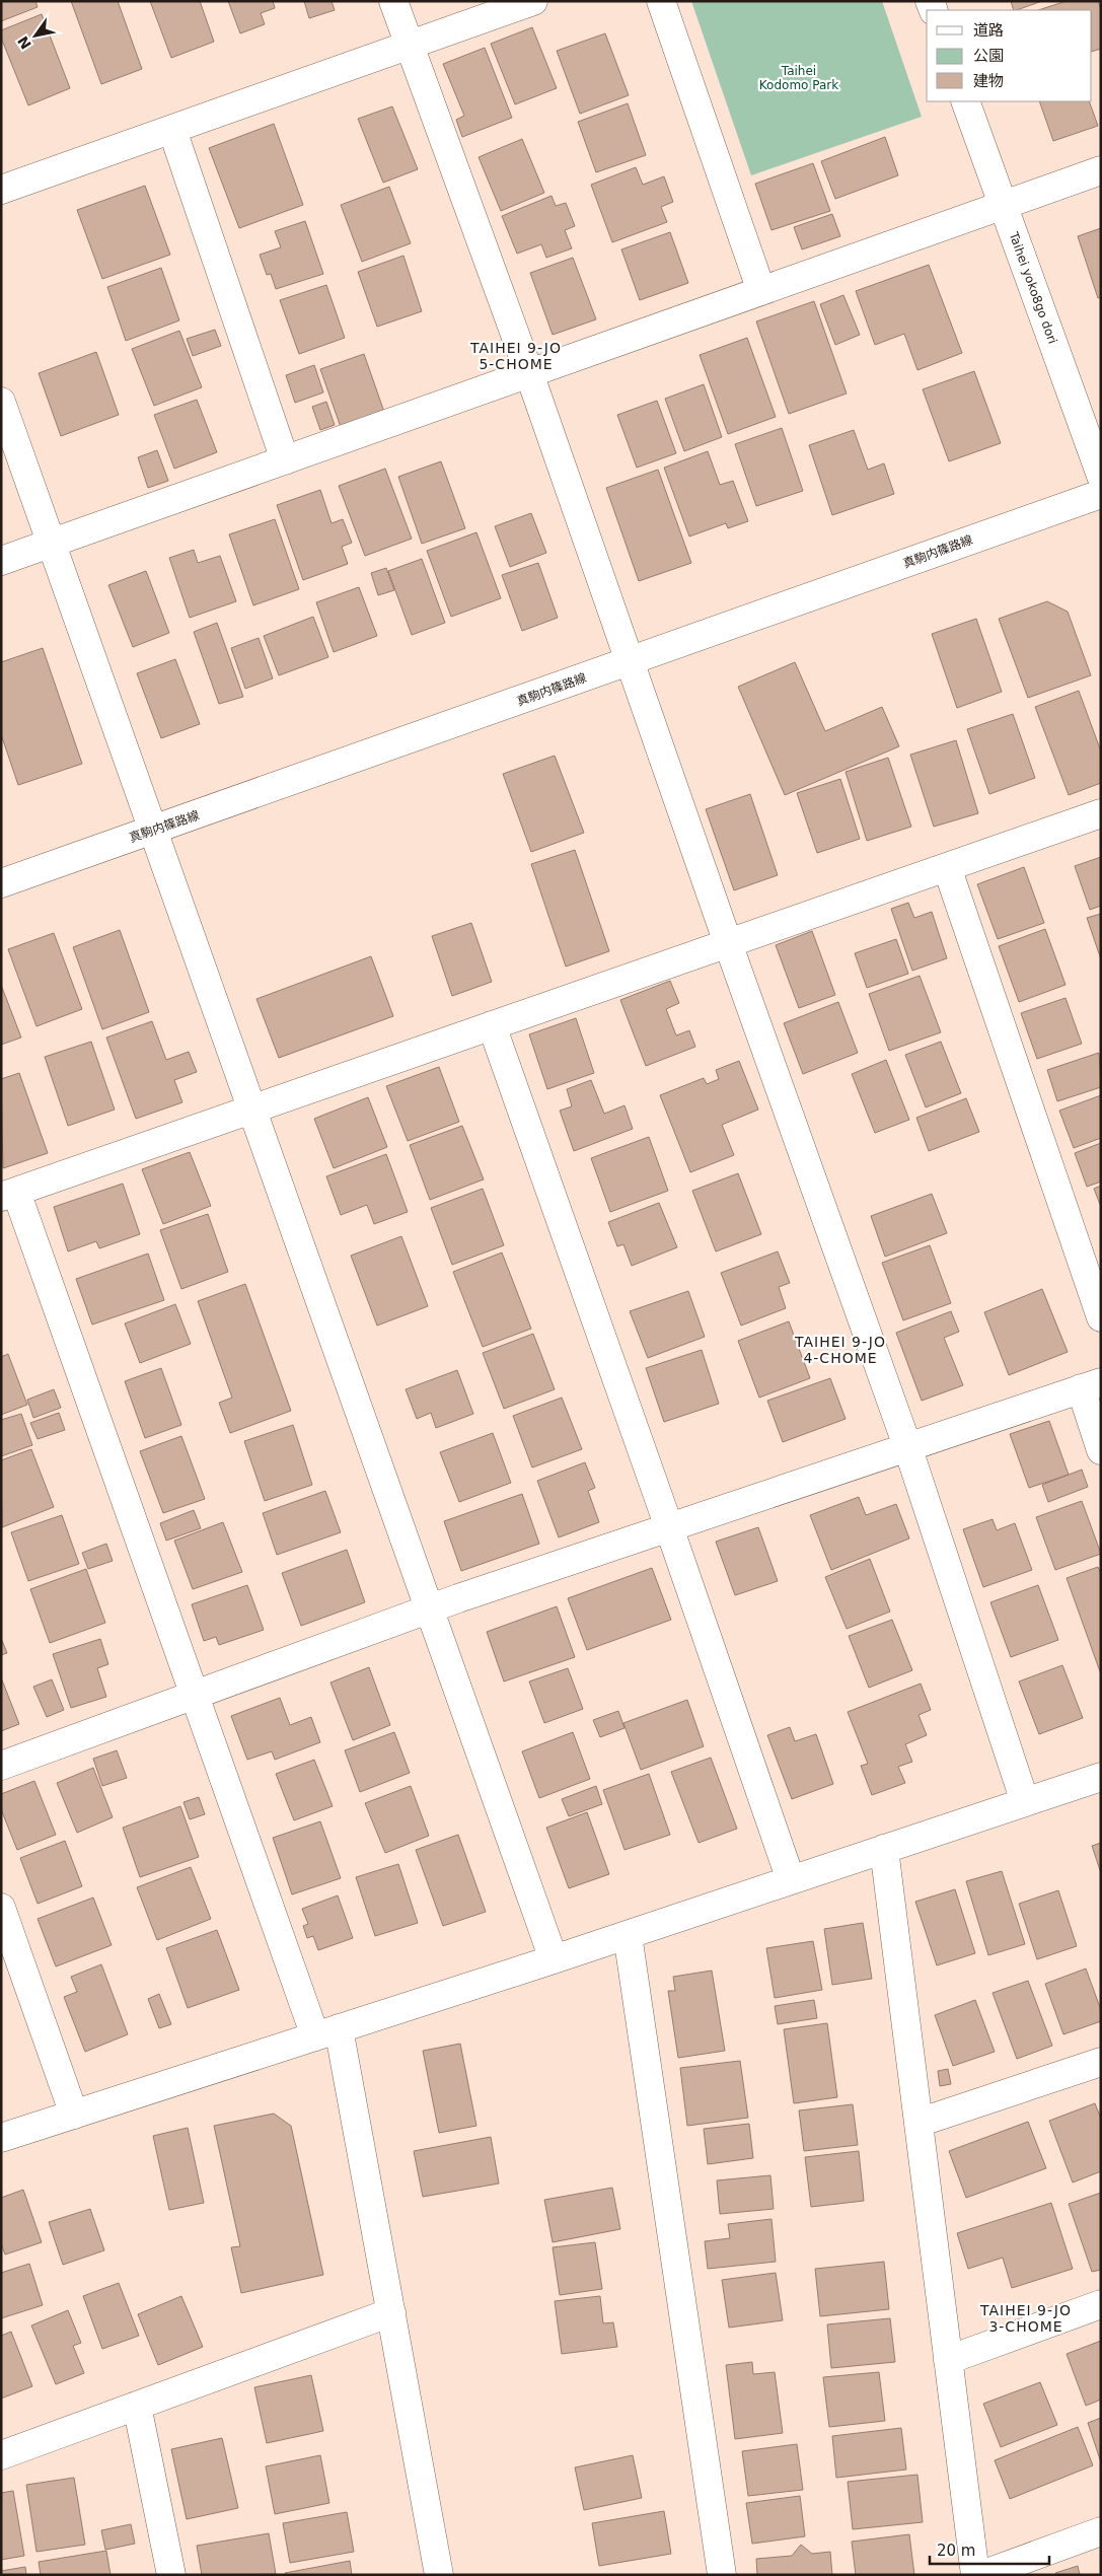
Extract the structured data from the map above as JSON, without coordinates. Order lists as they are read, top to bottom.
{
  "streets": {
    "street": ["Taihei yoko8go dori", "真駒内篠路線"]
  },
  "districts": ["TAIHEI 9-JO 5-CHOME", "TAIHEI 9-JO 4-CHOME", "TAIHEI 9-JO 3-CHOME"],
  "parks": ["Taihei Kodomo Park"],
  "legend": ["道路", "公園", "建物"],
  "scale_bar": "20 m",
  "north": "bottom left"
}
